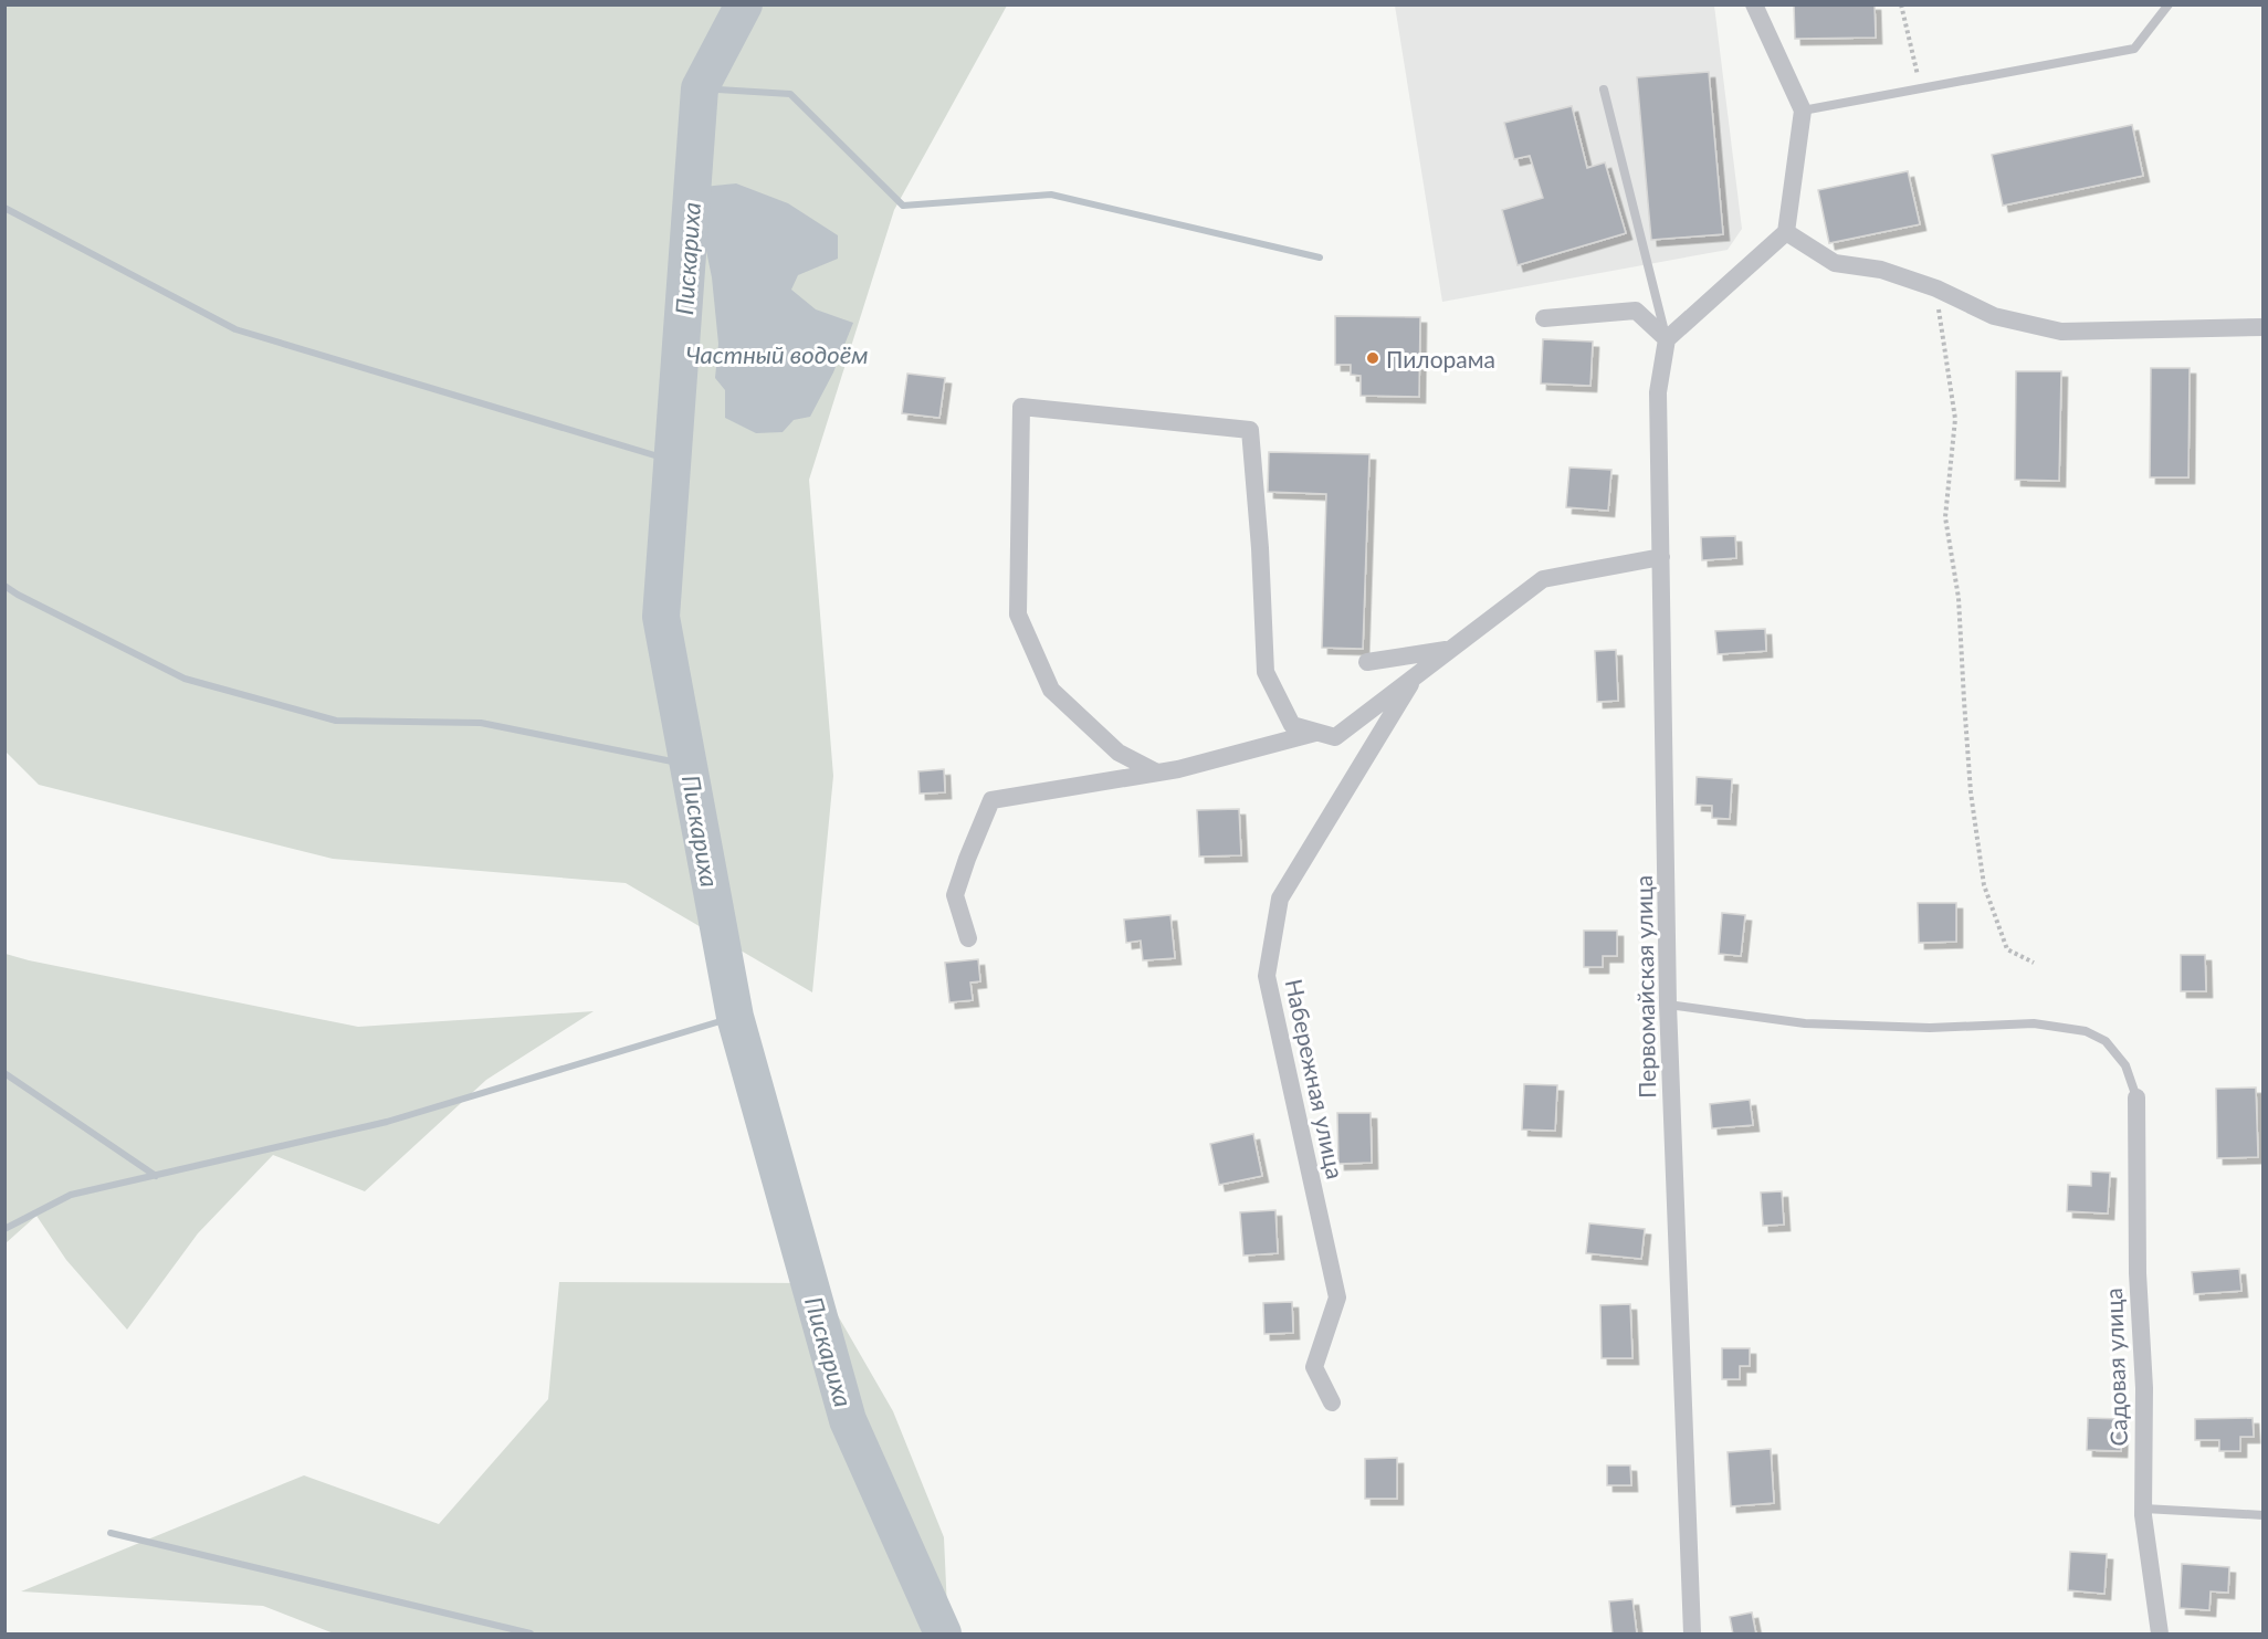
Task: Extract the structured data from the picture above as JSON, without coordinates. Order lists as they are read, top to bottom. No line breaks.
{"streets":{"street":["Первомайская улица","Набережная улица","Садовая улица"]},"water":["Пискариха","Частный водоём"],"places":["Пилорама"]}
